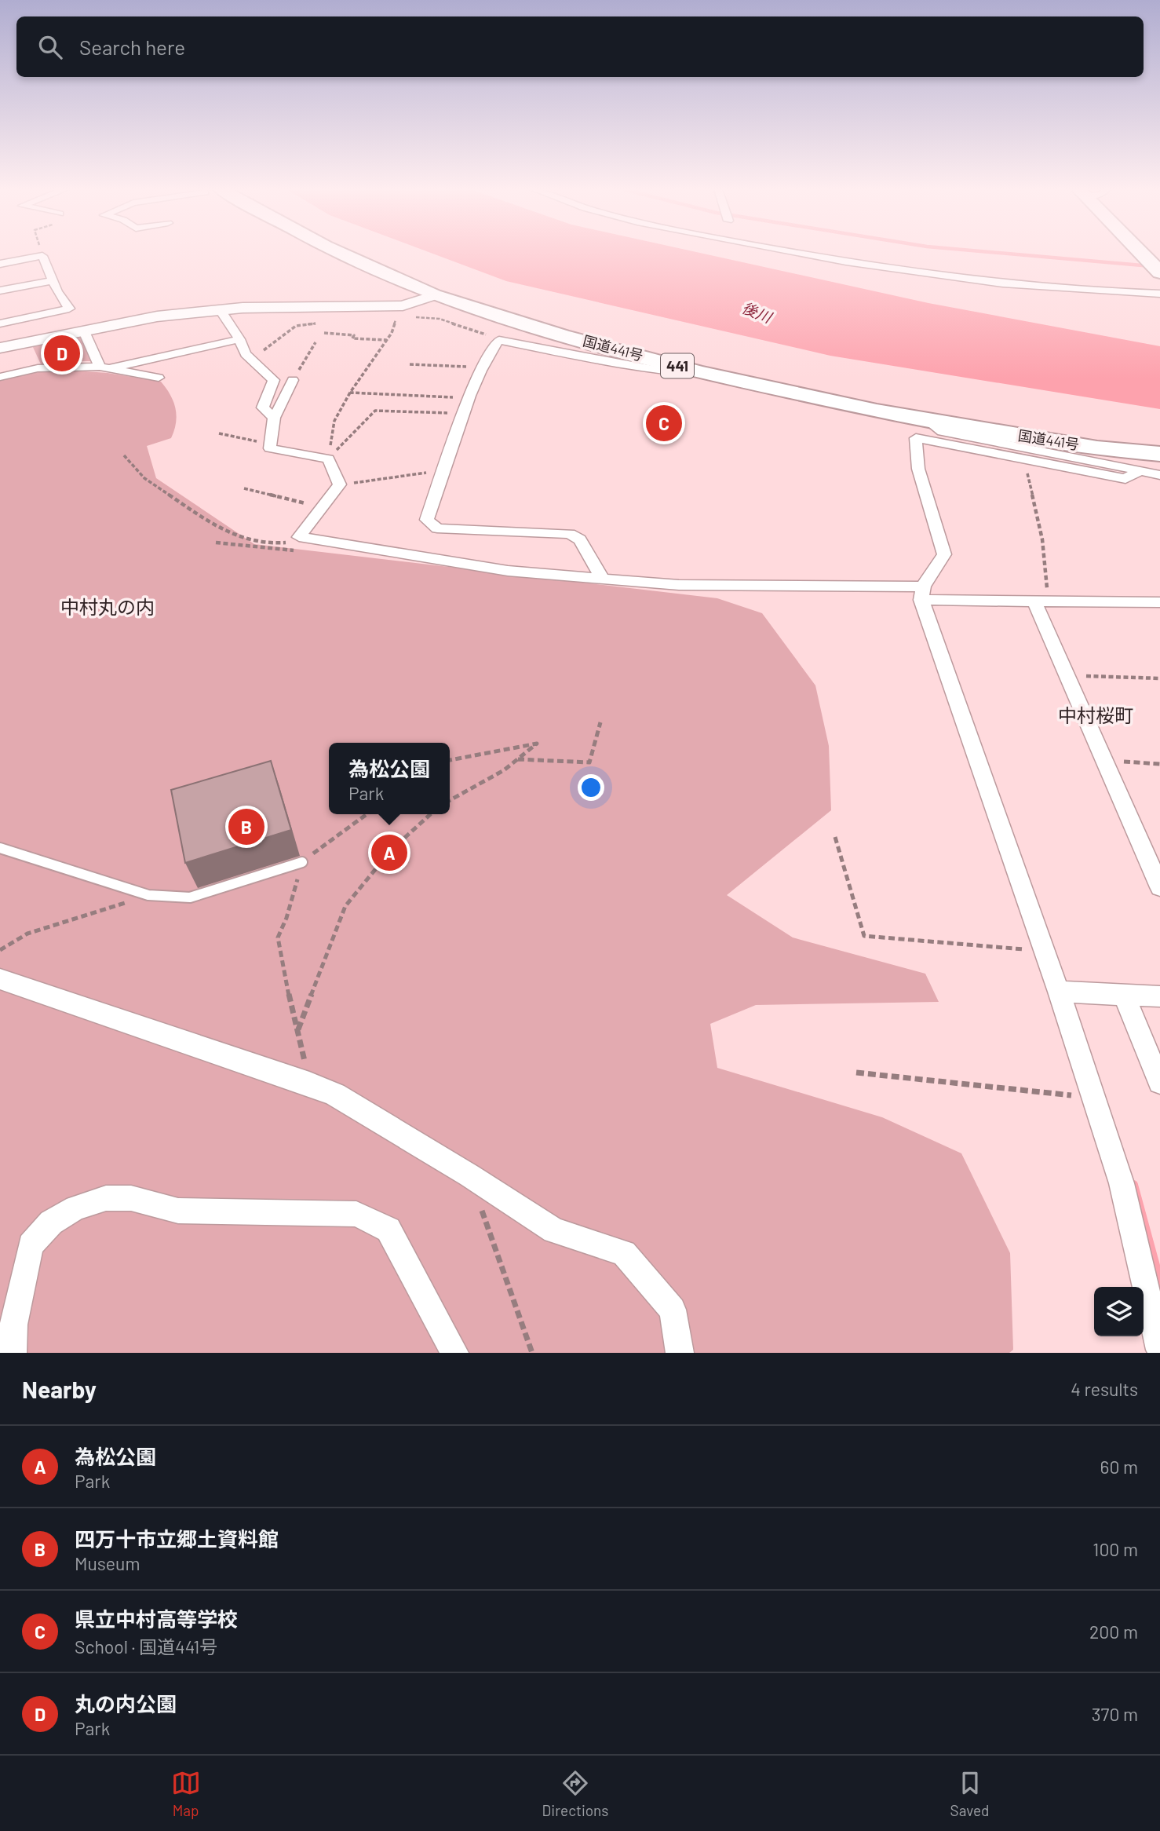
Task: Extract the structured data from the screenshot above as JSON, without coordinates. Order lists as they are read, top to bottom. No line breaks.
{"streets":{"highway":["国道441号","441"]},"districts":["中村丸の内","中村桜町"],"water":["後川"],"page":{"search":"Search here","pins":["D","C","B","A"],"popup":["為松公園","Park"],"heading":["Nearby","4 results"],"list":[{"mark":"A","name":"為松公園","note":"Park","value":"60 m"},{"mark":"B","name":"四万十市立郷土資料館","note":"Museum","value":"100 m"},{"mark":"C","name":"県立中村高等学校","note":"School · 国道441号","value":"200 m"},{"mark":"D","name":"丸の内公園","note":"Park","value":"370 m"}],"nav":["Map","Directions","Saved"]}}
